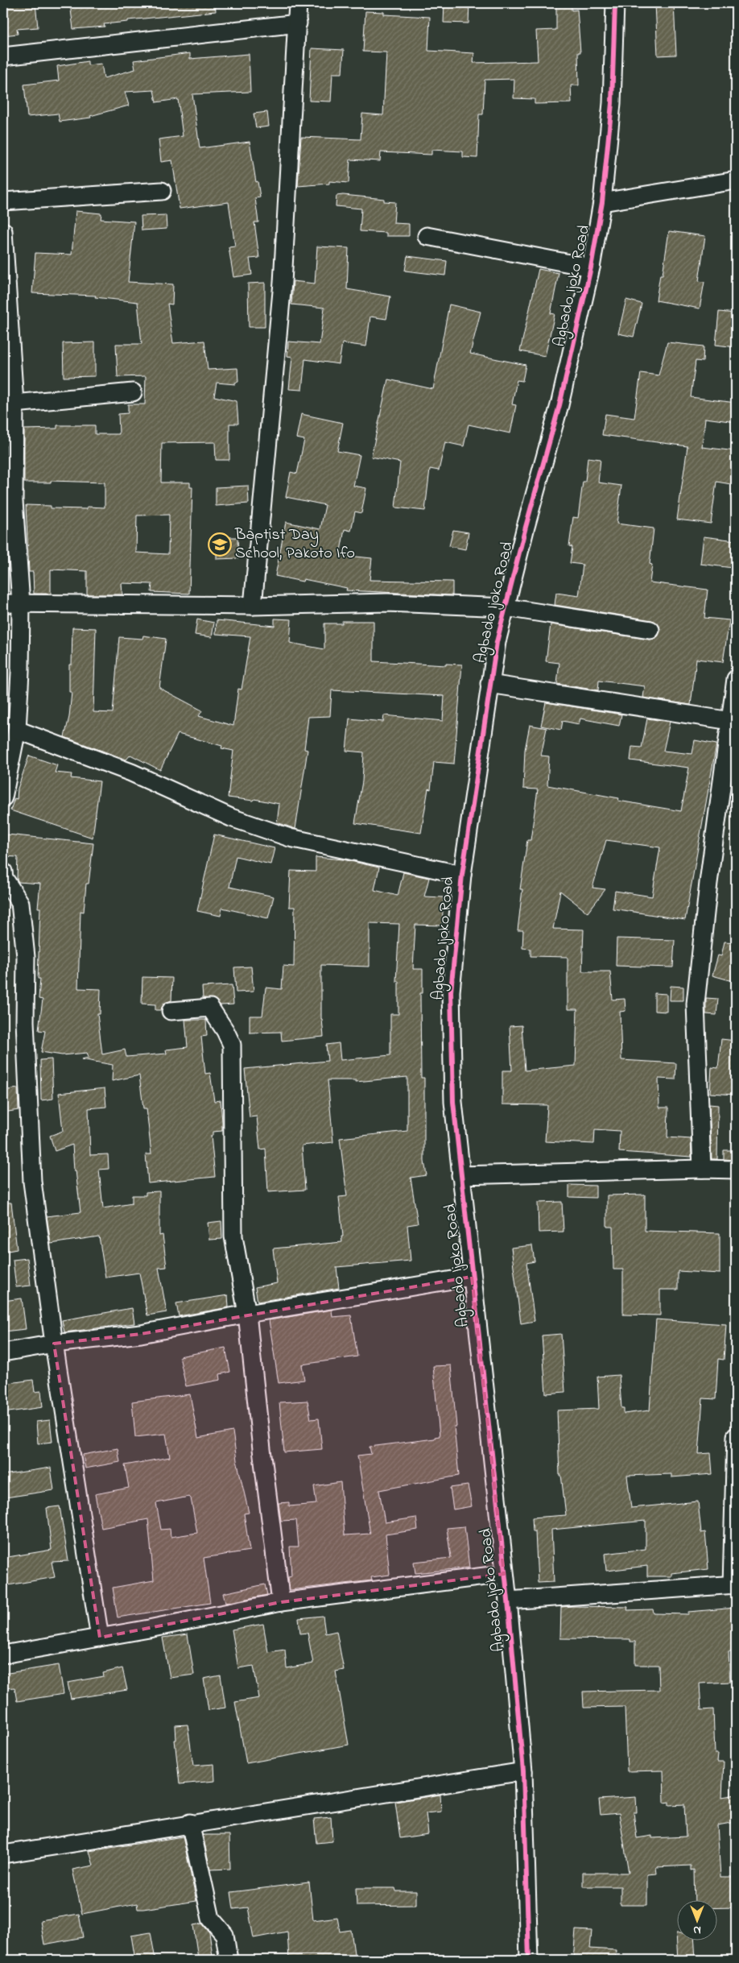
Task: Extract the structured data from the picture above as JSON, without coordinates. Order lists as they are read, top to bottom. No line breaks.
{"streets":{"street":["Agbado Ijoko Road"]},"places":{"school or university":["Baptist Day School, Pakoto Ifo"]},"north":"bottom"}
